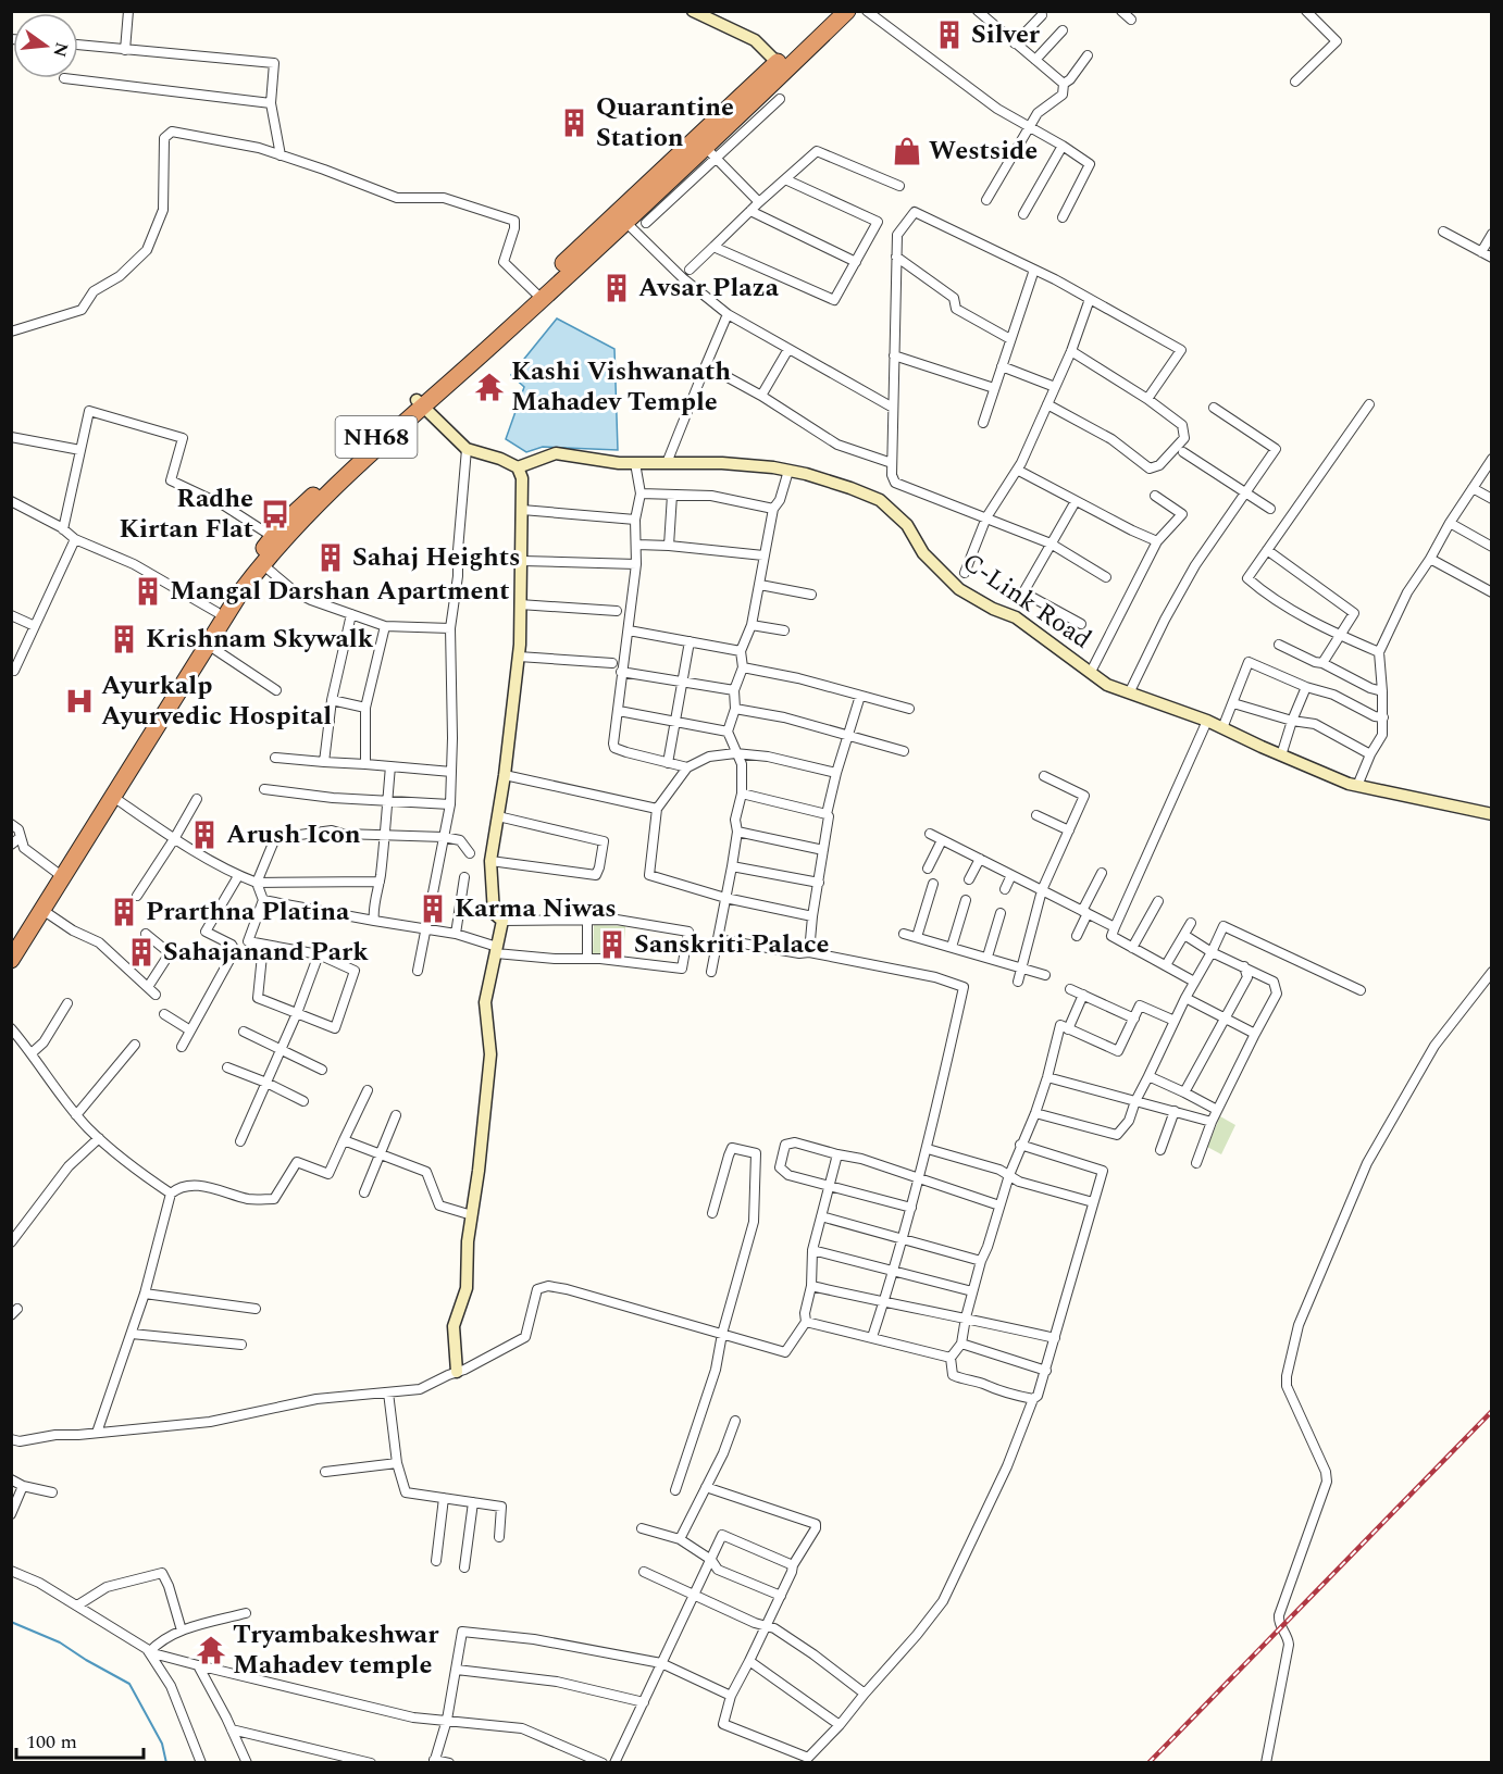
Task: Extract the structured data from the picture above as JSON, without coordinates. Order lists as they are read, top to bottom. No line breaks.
{"streets":{"highway":["NH68"],"street":["C-Link Road"]},"places":{"building":["Silver","Quarantine Station","Avsar Plaza","Sahaj Heights","Mangal Darshan Apartment","Krishnam Skywalk","Arush Icon","Karma Niwas","Prarthna Platina","Sanskriti Palace","Sahajanand Park"],"shop":["Westside"],"temple":["Kashi Vishwanath Mahadev Temple","Tryambakeshwar Mahadev temple"],"bus stop":["Radhe Kirtan Flat"],"hospital":["Ayurkalp Ayurvedic Hospital"]},"scale_bar":"100 m","north":"right"}
